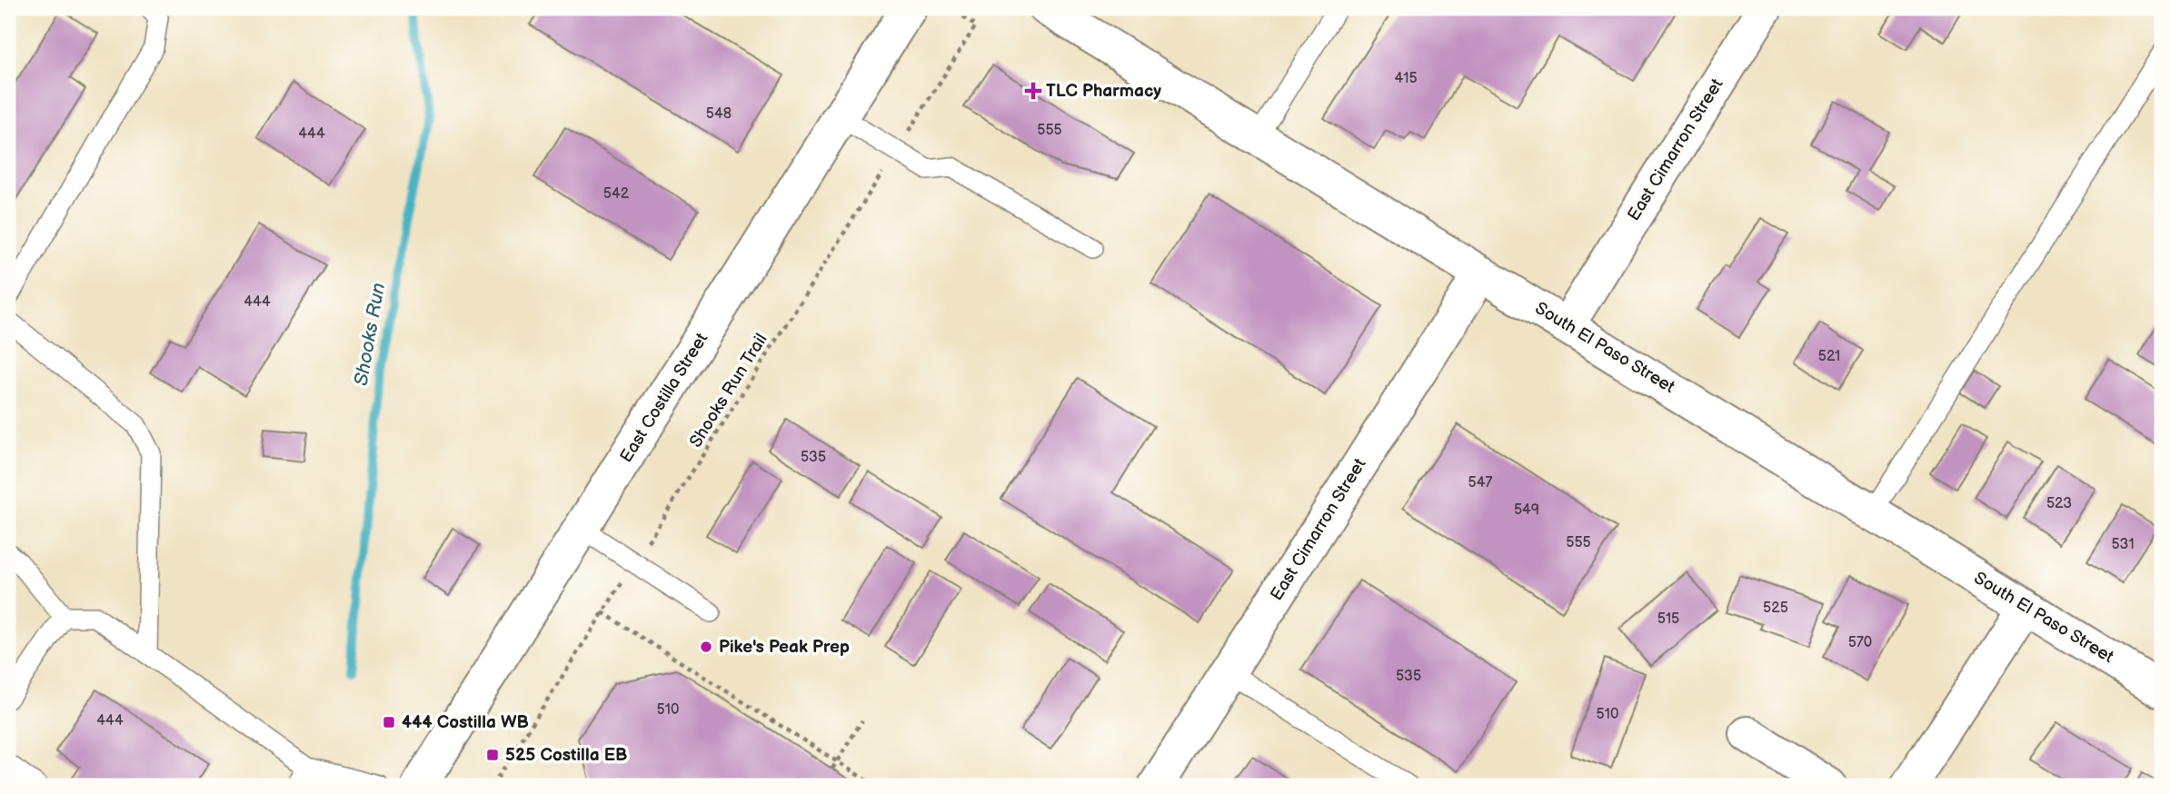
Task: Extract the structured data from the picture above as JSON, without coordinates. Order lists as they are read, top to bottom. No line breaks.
{"streets":{"street":["East Cimarron Street","South El Paso Street","East Costilla Street"],"path":["Shooks Run Trail"]},"crossings":[["East Cimarron Street","South El Paso Street"]],"water":["Shooks Run"],"places":{"health":["TLC Pharmacy"],"other":["Pike's Peak Prep"],"transit":["444 Costilla WB","525 Costilla EB"]},"house_numbers":["415","548","555","444","542","444","521","535","547","523","549","555","531","525","515","570","535","510","510","444"]}
